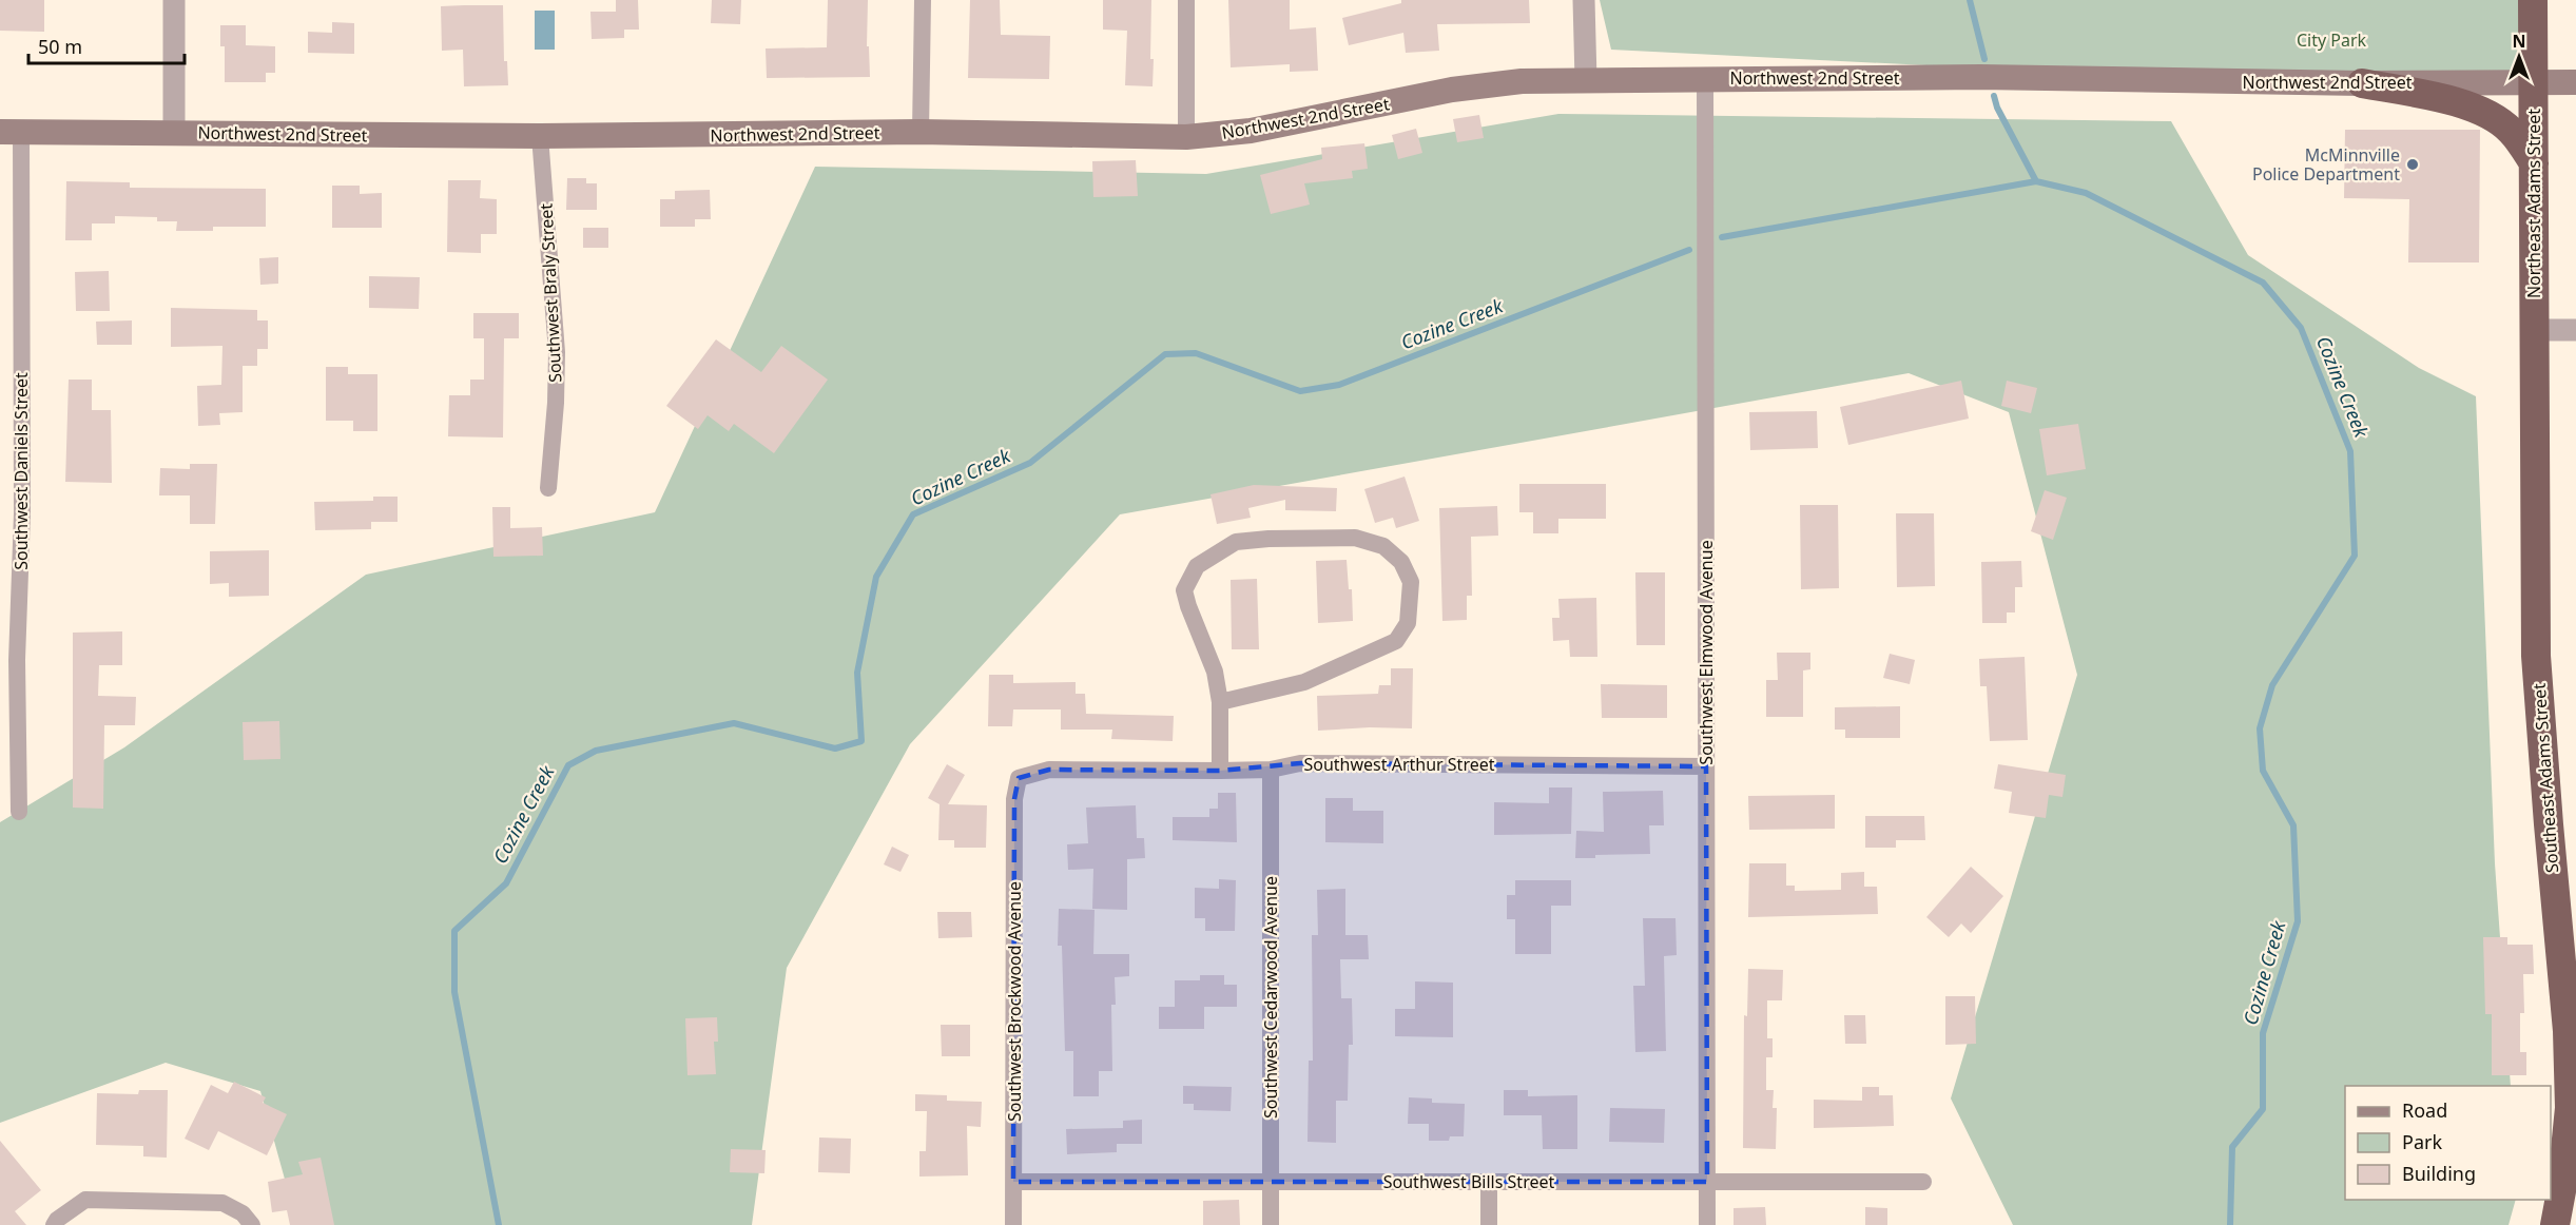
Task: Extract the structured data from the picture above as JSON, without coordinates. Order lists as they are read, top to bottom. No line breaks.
{"streets":{"highway":["Northeast Adams Street","Southeast Adams Street"],"main road":["Northwest 2nd Street"],"street":["Southwest Braly Street","Southwest Daniels Street","Southwest Elmwood Avenue","Southwest Arthur Street","Southwest Cedarwood Avenue","Southwest Brockwood Avenue","Southwest Bills Street"]},"crossings":[["Northwest 2nd Street","Northeast Adams Street"],["Northwest 2nd Street","Southwest Braly Street"],["Northwest 2nd Street","Southwest Daniels Street"],["Northwest 2nd Street","Southwest Elmwood Avenue"],["Northeast Adams Street","Southeast Adams Street"],["Southwest Elmwood Avenue","Southwest Arthur Street"],["Southwest Elmwood Avenue","Southwest Bills Street"],["Southwest Arthur Street","Southwest Cedarwood Avenue"],["Southwest Arthur Street","Southwest Brockwood Avenue"],["Southwest Cedarwood Avenue","Southwest Bills Street"],["Southwest Brockwood Avenue","Southwest Bills Street"]],"water":["Cozine Creek"],"parks":["City Park"],"places":["McMinnville Police Department"],"legend":["Road","Park","Building"],"scale_bar":"50 m","north":"top"}
